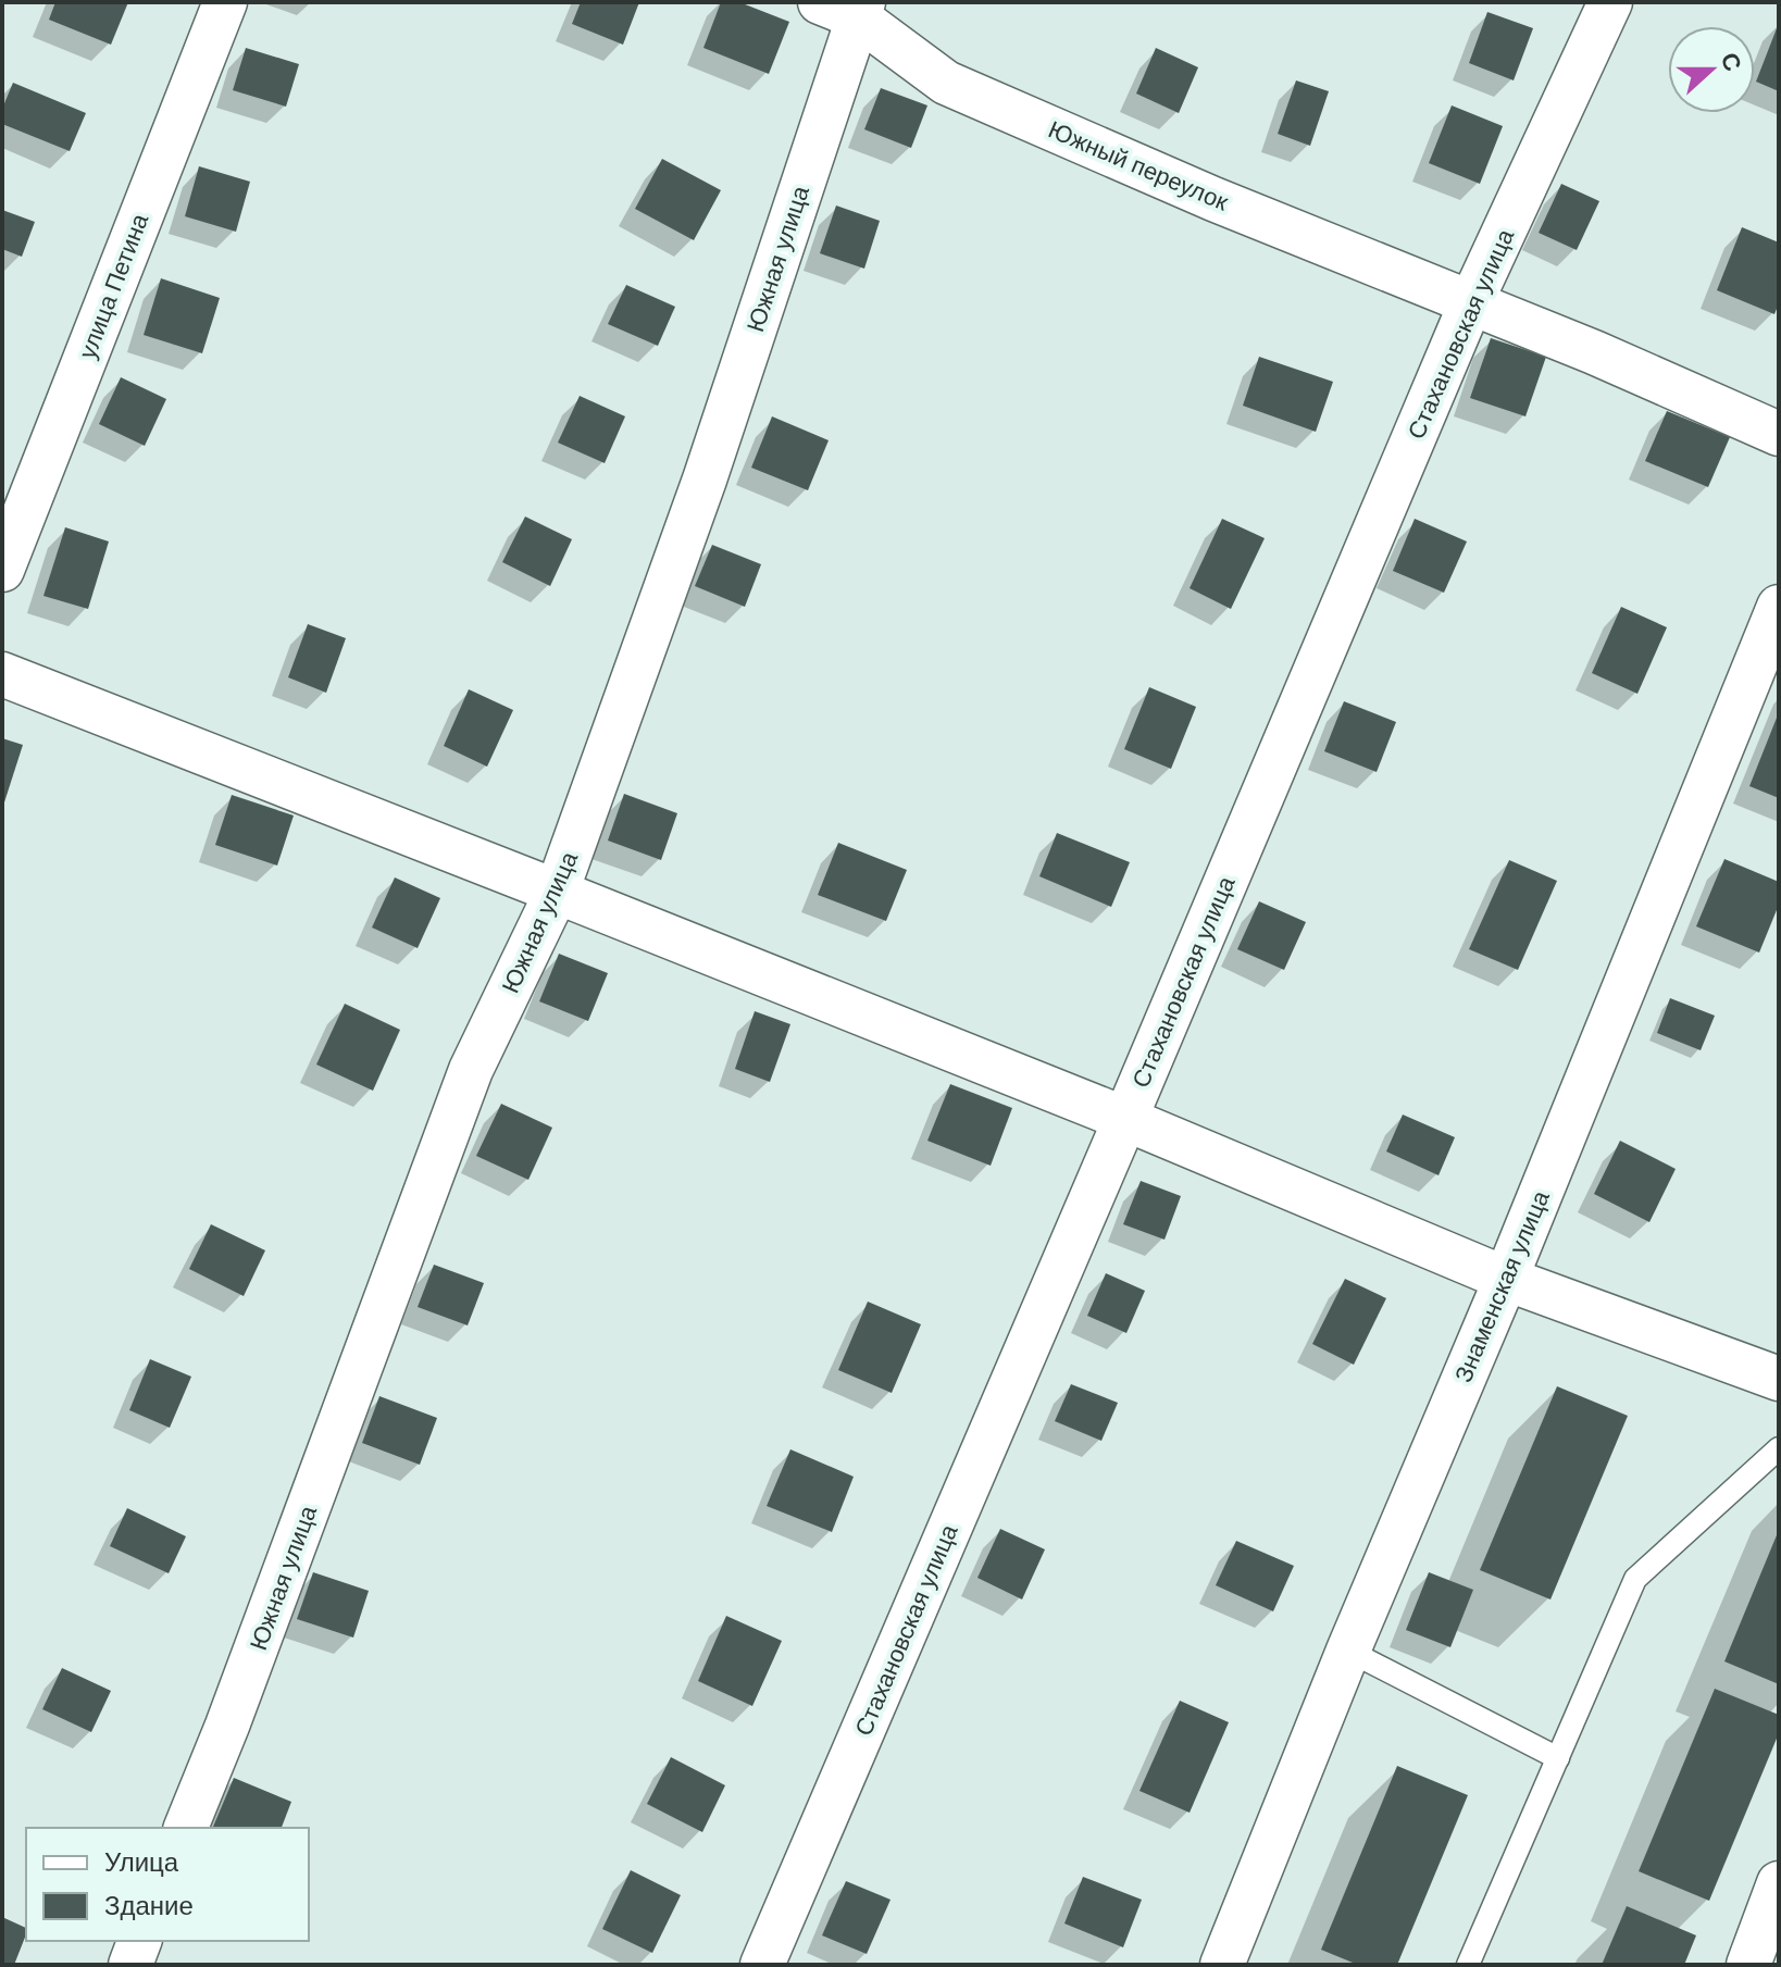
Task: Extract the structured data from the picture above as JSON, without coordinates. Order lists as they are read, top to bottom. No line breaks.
{"streets":{"street":["Южный переулок","Южная улица","улица Петина","Стахановская улица","Знаменская улица"]},"crossings":[["Южный переулок","Южная улица"],["Южный переулок","Стахановская улица"]],"legend":["Улица","Здание"],"north":"right"}
